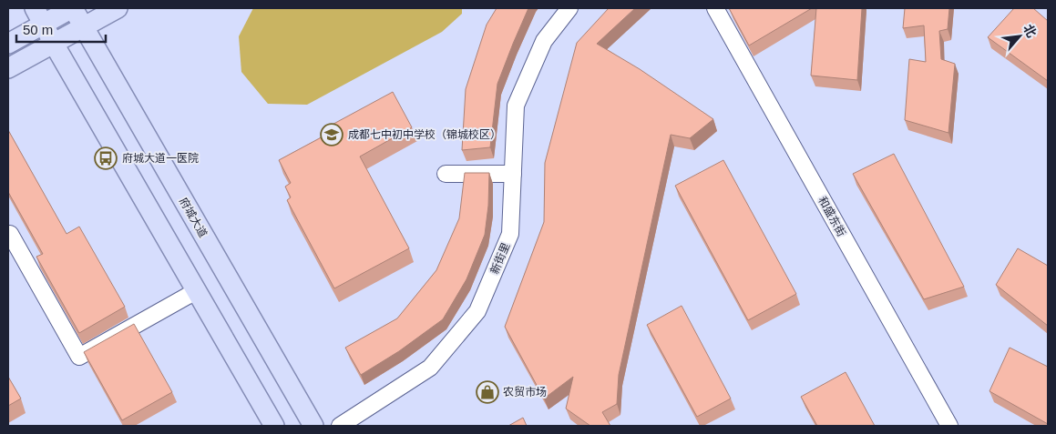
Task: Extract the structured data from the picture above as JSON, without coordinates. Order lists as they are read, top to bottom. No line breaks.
{"streets":{"main road":["府城大道"],"street":["和盛东街","新街里"]},"places":{"school or university":["成都七中初中学校（锦城校区）"],"bus stop":["府城大道一医院"],"shop":["农贸市场"]},"scale_bar":"50 m","north":"top right"}
